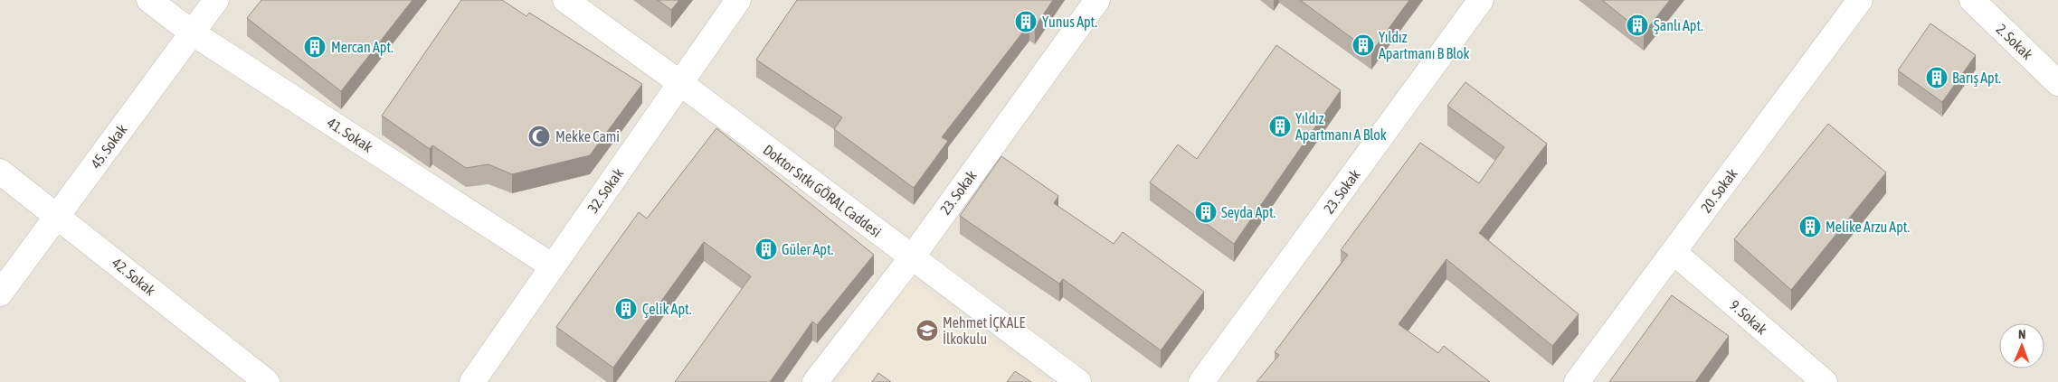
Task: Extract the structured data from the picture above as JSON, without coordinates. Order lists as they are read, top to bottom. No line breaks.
{"streets":{"street":["2. Sokak","41. Sokak","45. Sokak","32. Sokak","Doktor Sıtkı GÖRAL Caddesi","20. Sokak","23. Sokak","42. Sokak","9. Sokak"]},"crossings":[["41. Sokak","45. Sokak"],["41. Sokak","32. Sokak"],["45. Sokak","42. Sokak"],["32. Sokak","Doktor Sıtkı GÖRAL Caddesi"],["Doktor Sıtkı GÖRAL Caddesi","23. Sokak"],["20. Sokak","9. Sokak"]],"places":{"building":["Yunus Apt.","Şanlı Apt.","Yıldız Apartmanı B Blok","Mercan Apt.","Barış Apt.","Yıldız Apartmanı A Blok","Seyda Apt.","Melike Arzu Apt.","Güler Apt.","Çelik Apt."],"mosque":["Mekke Cami"],"school or university":["Mehmet İÇKALE İlkokulu"]},"north":"top"}
